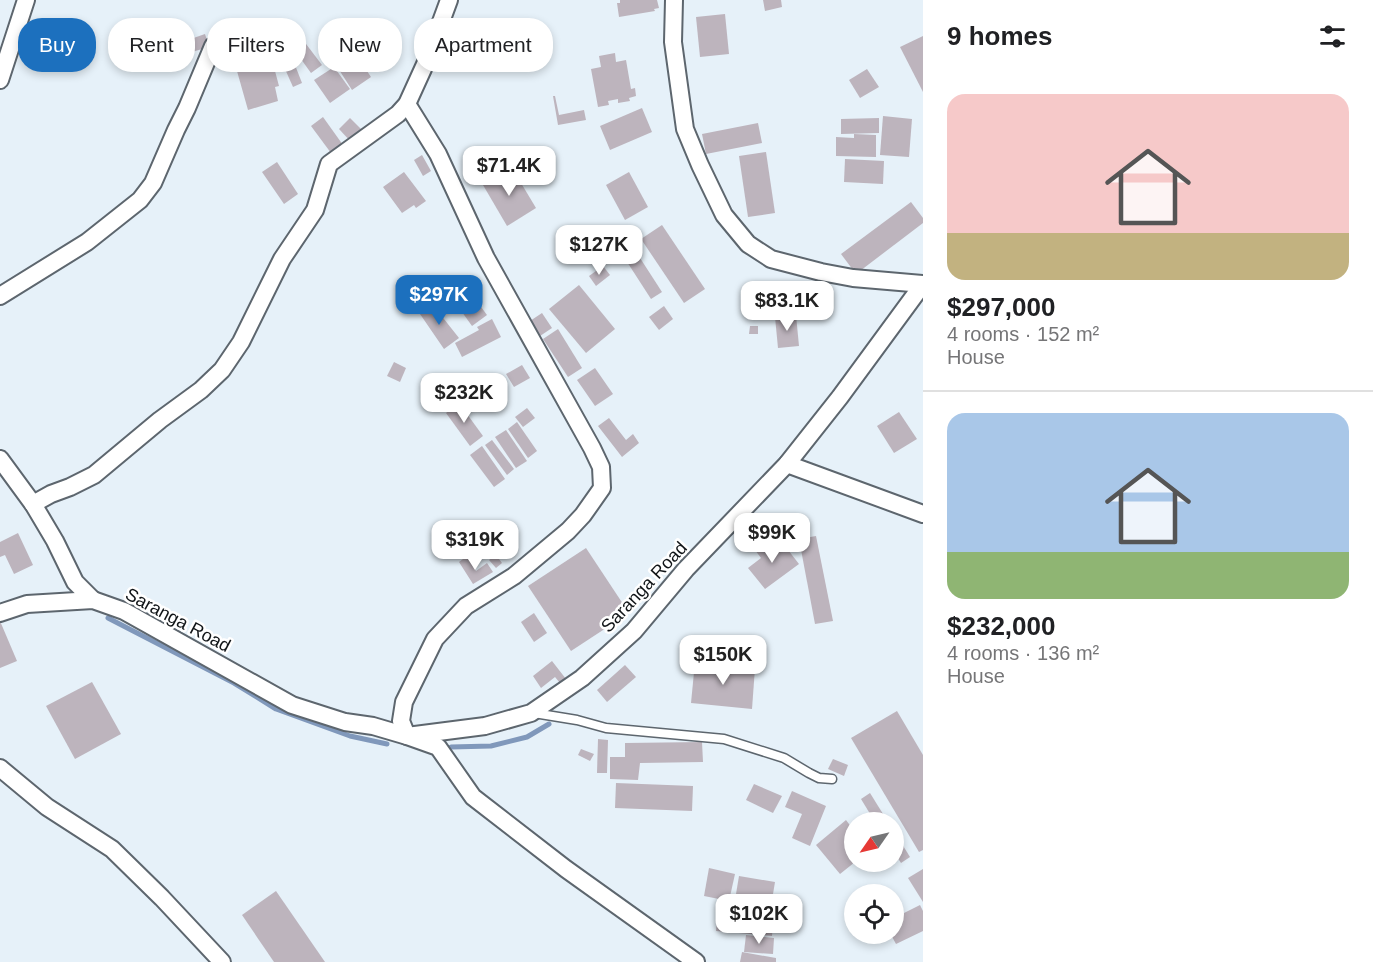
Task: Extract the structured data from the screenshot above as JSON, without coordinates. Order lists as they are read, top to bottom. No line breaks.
{"streets":{"street":["Saranga Road"]},"north":"bottom left","page":{"heading":"9 homes","chip":["Buy","Rent","Filters","New","Apartment"],"list":[{"name":"$297,000","note":"4 rooms · 152 m² · House"},{"name":"$232,000","note":"4 rooms · 136 m² · House"}],"price":["$71.4K","$127K","$297K","$83.1K","$232K","$99K","$319K","$150K","$102K"]}}
